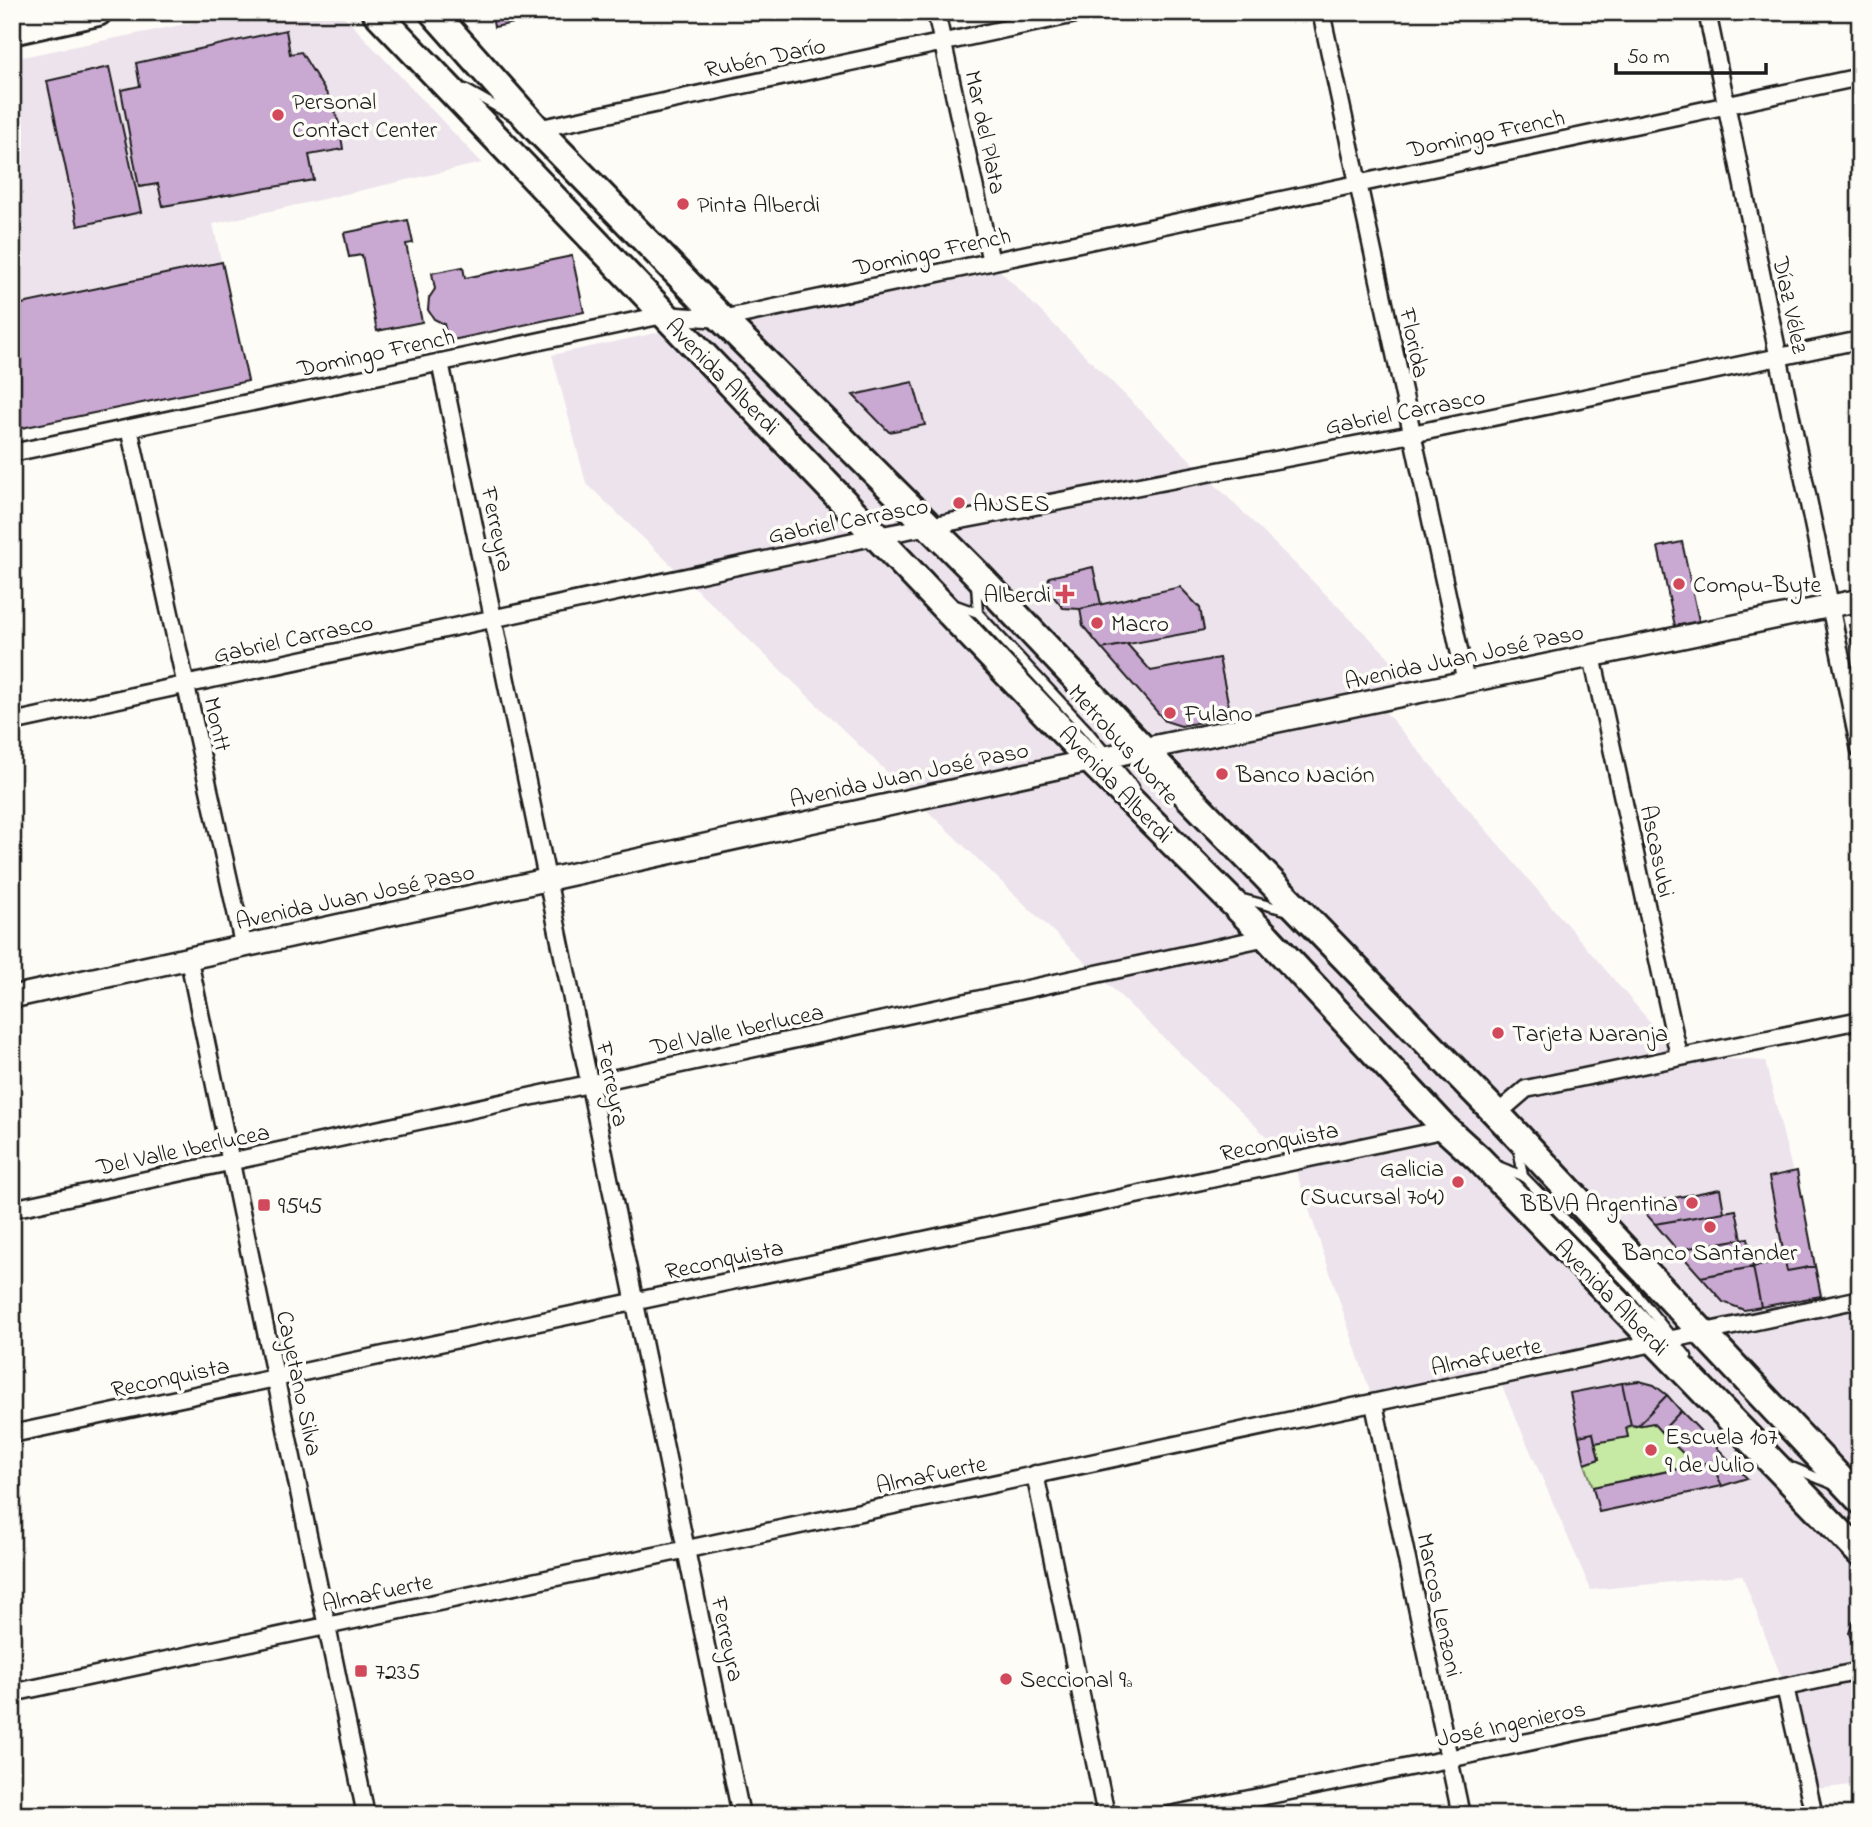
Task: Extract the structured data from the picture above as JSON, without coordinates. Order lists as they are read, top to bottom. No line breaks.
{"streets":{"main road":["Avenida Alberdi"],"street":["Rubén Darío","Mar del Plata","Domingo French","Díaz Vélez","Florida","Gabriel Carrasco","Ferreyra","Avenida Juan José Paso","Montt","Ascasubi","Del Valle Iberlucea","Reconquista","Almafuerte","Cayetano Silva","Marcos Lenzoni","José Ingenieros"],"lane":["Metrobus Norte"]},"crossings":[["Rubén Darío","Mar del Plata"],["Rubén Darío","Avenida Alberdi"],["Mar del Plata","Domingo French"],["Domingo French","Díaz Vélez"],["Domingo French","Florida"],["Domingo French","Avenida Alberdi"],["Domingo French","Ferreyra"],["Domingo French","Montt"],["Díaz Vélez","Gabriel Carrasco"],["Díaz Vélez","Avenida Juan José Paso"],["Florida","Gabriel Carrasco"],["Florida","Avenida Juan José Paso"],["Avenida Alberdi","Gabriel Carrasco"],["Avenida Alberdi","Avenida Juan José Paso"],["Avenida Alberdi","Metrobus Norte"],["Avenida Alberdi","Del Valle Iberlucea"],["Avenida Alberdi","Reconquista"],["Avenida Alberdi","Almafuerte"],["Gabriel Carrasco","Ferreyra"],["Gabriel Carrasco","Montt"],["Ferreyra","Avenida Juan José Paso"],["Ferreyra","Del Valle Iberlucea"],["Ferreyra","Reconquista"],["Ferreyra","Almafuerte"],["Avenida Juan José Paso","Montt"],["Avenida Juan José Paso","Metrobus Norte"],["Avenida Juan José Paso","Ascasubi"],["Avenida Juan José Paso","Cayetano Silva"],["Del Valle Iberlucea","Cayetano Silva"],["Reconquista","Cayetano Silva"],["Almafuerte","Cayetano Silva"],["Almafuerte","Marcos Lenzoni"],["Marcos Lenzoni","José Ingenieros"]],"places":{"other":["Personal Contact Center","Pinta Alberdi","ANSES","Compu-Byte","Macro","Fulano","Banco Nación","Tarjeta Naranja","Galicia (Sucursal 704)","BBVA Argentina","Banco Santander","Escuela 107 9 de Julio","Seccional 9ª"],"health":["Alberdi"],"transit":["9545","7235"]},"scale_bar":"50 m"}
